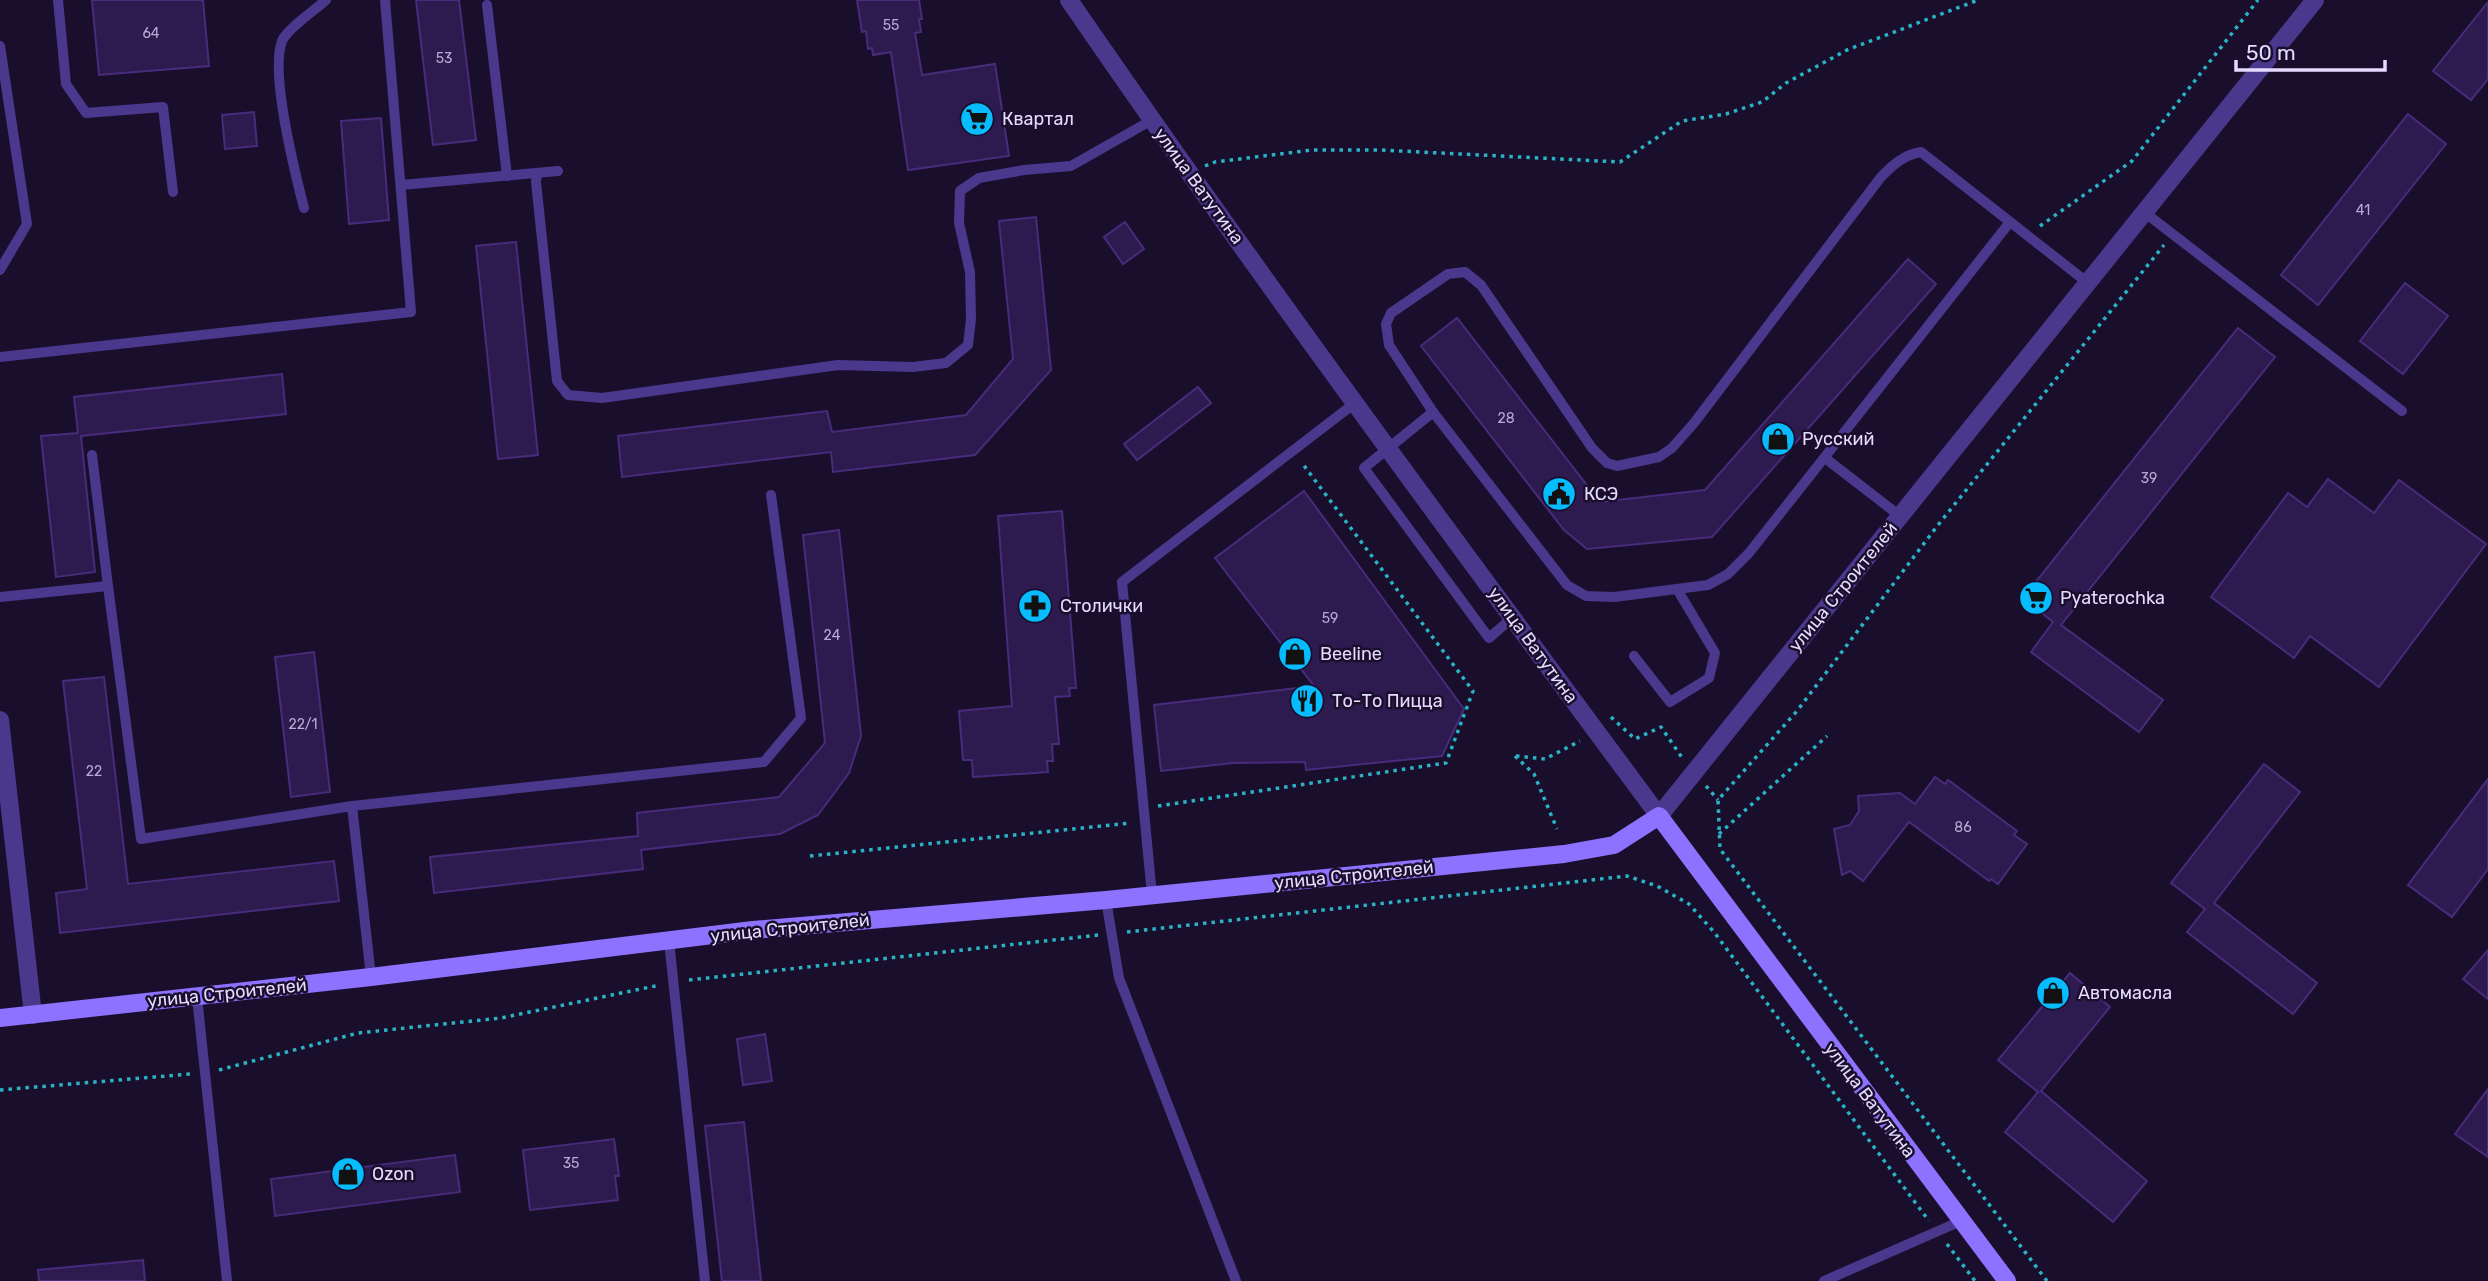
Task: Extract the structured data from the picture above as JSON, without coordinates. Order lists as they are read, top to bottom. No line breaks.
{"streets":{"main road":["улица Ватутина","улица Строителей"]},"crossings":[["улица Ватутина","улица Строителей"]],"places":{"supermarket":["Квартал","Pyaterochka"],"shop":["Русский","Beeline","Автомасла","Ozon"],"public building":["КСЭ"],"pharmacy":["Столички"],"restaurant":["То-То Пицца"]},"house_numbers":["55","64","53","41","28","39","59","24","22/1","22","86","35"],"scale_bar":"50 m"}
